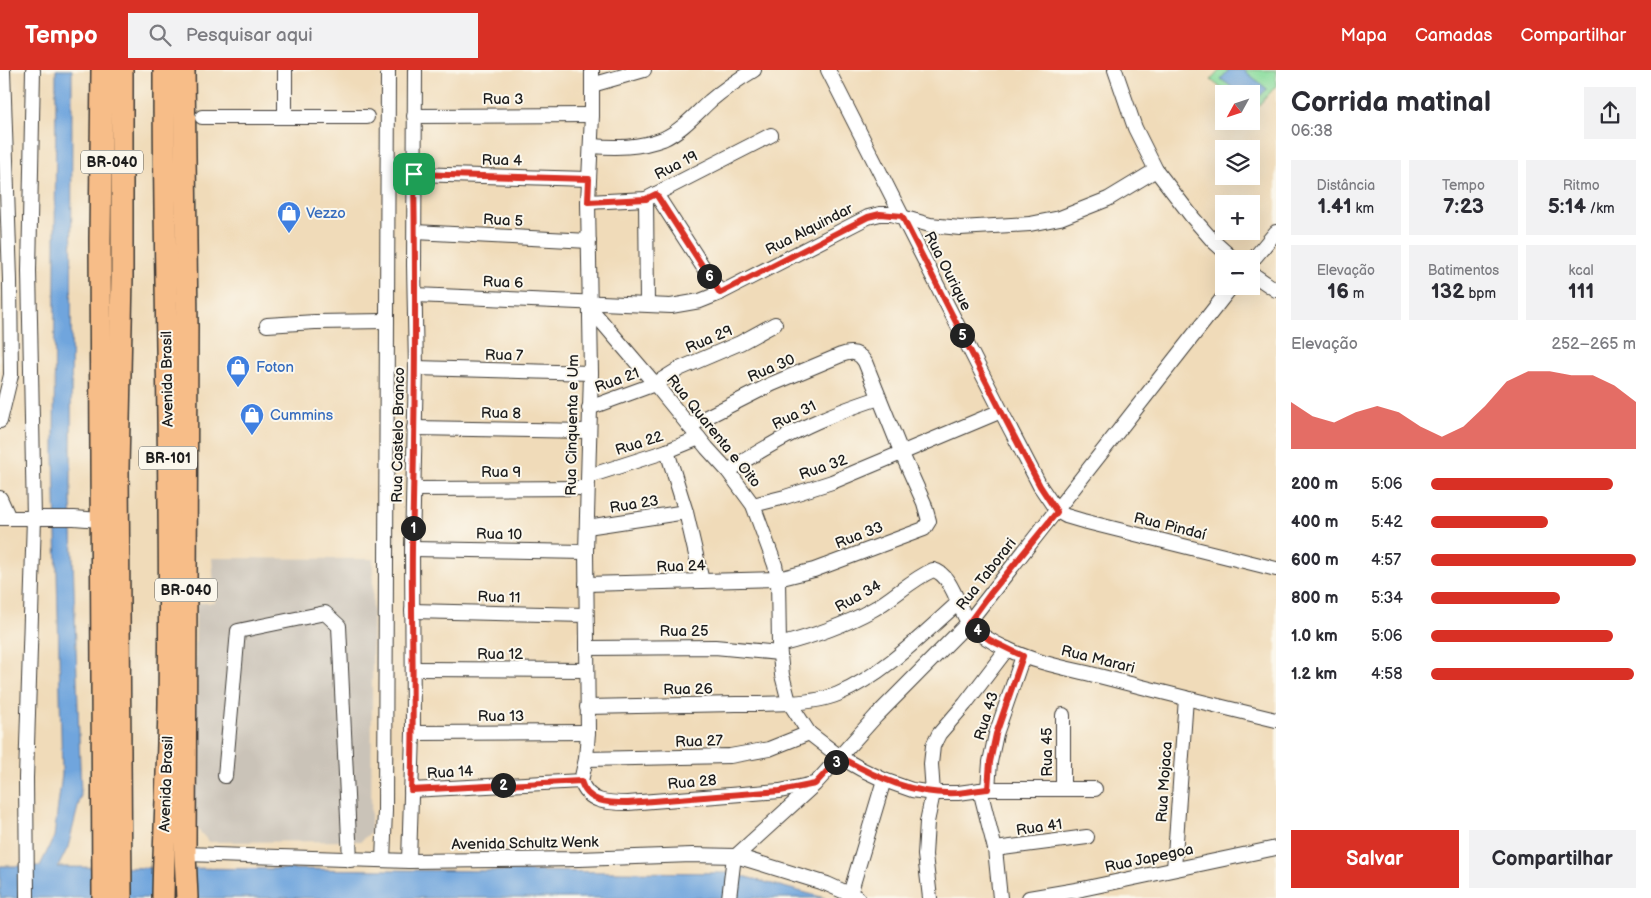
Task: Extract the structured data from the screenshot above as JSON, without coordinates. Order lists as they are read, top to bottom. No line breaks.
{"streets":{"highway":["BR-040","Avenida Brasil","BR-101"],"street":["Rua 3","Rua 4","Rua 19","Rua 5","Rua Alquindar","Rua Ourique","Rua 6","Rua 29","Rua 7","Rua 30","Rua 21","Rua 8","Rua 31","Rua Cinquenta e Um","Rua Quarenta e Oito","Rua Castelo Branco","Rua 22","Rua 32","Rua 9","Rua 23","Rua Pindaí","Rua 10","Rua 33","Rua 24","Rua Taborari","Rua 34","Rua 11","Rua 25","Rua 12","Rua Marari","Rua 26","Rua 13","Rua 43","Rua 27","Rua 45","Rua 14","Rua 28","Rua Mojaca","Rua 41","Avenida Schultz Wenk","Rua Japegoa"]},"crossings":[["Rua 3","Rua Cinquenta e Um"],["Rua 3","Rua Castelo Branco"],["Rua 4","Rua Cinquenta e Um"],["Rua 4","Rua Castelo Branco"],["BR-040","Avenida Brasil"],["BR-040","BR-101"],["Rua 19","Rua Cinquenta e Um"],["Rua 5","Rua Cinquenta e Um"],["Rua 5","Rua Castelo Branco"],["Rua Alquindar","Rua Ourique"],["Rua Alquindar","Rua 6"],["Rua Alquindar","Rua Cinquenta e Um"],["Rua Alquindar","Rua Quarenta e Oito"],["Rua Ourique","Rua 32"],["Rua Ourique","Rua Pindaí"],["Rua Ourique","Rua Taborari"],["Rua 6","Rua Cinquenta e Um"],["Rua 6","Rua Quarenta e Oito"],["Rua 6","Rua Castelo Branco"],["Rua 29","Rua 21"],["Rua 29","Rua Quarenta e Oito"],["Rua 7","Rua Cinquenta e Um"],["Rua 7","Rua Castelo Branco"],["Rua 30","Rua 31"],["Rua 30","Rua Quarenta e Oito"],["Avenida Brasil","Avenida Schultz Wenk"],["Rua 21","Rua Cinquenta e Um"],["Rua 21","Rua Quarenta e Oito"],["Rua 8","Rua Cinquenta e Um"],["Rua 8","Rua Castelo Branco"],["Rua 31","Rua Quarenta e Oito"],["Rua Cinquenta e Um","Rua Quarenta e Oito"],["Rua Cinquenta e Um","Rua 22"],["Rua Cinquenta e Um","Rua 9"],["Rua Cinquenta e Um","Rua 23"],["Rua Cinquenta e Um","Rua 10"],["Rua Cinquenta e Um","Rua 24"],["Rua Cinquenta e Um","Rua 11"],["Rua Cinquenta e Um","Rua 25"],["Rua Cinquenta e Um","Rua 12"],["Rua Cinquenta e Um","Rua 26"],["Rua Cinquenta e Um","Rua 13"],["Rua Cinquenta e Um","Rua 27"],["Rua Cinquenta e Um","Rua 14"],["Rua Cinquenta e Um","Rua 28"],["Rua Quarenta e Oito","Rua 22"],["Rua Quarenta e Oito","Rua 32"],["Rua Quarenta e Oito","Rua 33"],["Rua Quarenta e Oito","Rua 24"],["Rua Quarenta e Oito","Rua Taborari"],["Rua Quarenta e Oito","Rua 34"],["Rua Quarenta e Oito","Rua 25"],["Rua Quarenta e Oito","Rua 26"],["Rua Quarenta e Oito","Rua 43"],["Rua Quarenta e Oito","Rua 27"],["Rua Quarenta e Oito","Rua 45"],["Rua Castelo Branco","Rua 9"],["Rua Castelo Branco","Rua 10"],["Rua Castelo Branco","Rua 11"],["Rua Castelo Branco","Rua 12"],["Rua Castelo Branco","Rua 13"],["Rua Castelo Branco","Rua 14"],["Rua Castelo Branco","Avenida Schultz Wenk"],["Rua 22","Rua 9"],["Rua 32","Rua 33"],["Rua Pindaí","Rua Taborari"],["Rua 33","Rua 24"],["Rua Taborari","Rua Marari"],["Rua Taborari","Rua 28"],["Rua Taborari","Avenida Schultz Wenk"],["Rua 34","Rua 25"],["Rua 34","Rua Marari"],["Rua Marari","Rua 26"],["Rua Marari","Rua 43"],["Rua Marari","Rua Mojaca"],["Rua 43","Rua 41"],["Rua 14","Rua 28"],["Rua Mojaca","Rua Japegoa"]],"places":{"shop":["Vezzo","Foton","Cummins"]},"north":"bottom left","page":{"header":"Tempo","search":"Pesquisar aqui","nav":["Mapa","Camadas","Compartilhar"],"heading":["Corrida matinal","06:38"],"map_buttons":["+","−"],"stats":[["Distância","1.41 km"],["Tempo","7:23"],["Ritmo","5:14 /km"],["Elevação","16 m"],["Batimentos","132 bpm"],["kcal","111"]],"pins":["6","5","1","4","3","2"],"chart":["Elevação","252–265 m"],"list":[{"name":"200 m","note":"5:06"},{"name":"400 m","note":"5:42"},{"name":"600 m","note":"4:57"},{"name":"800 m","note":"5:34"},{"name":"1.0 km","note":"5:06"},{"name":"1.2 km","note":"4:58"}],"buttons":["Salvar","Compartilhar"]}}
